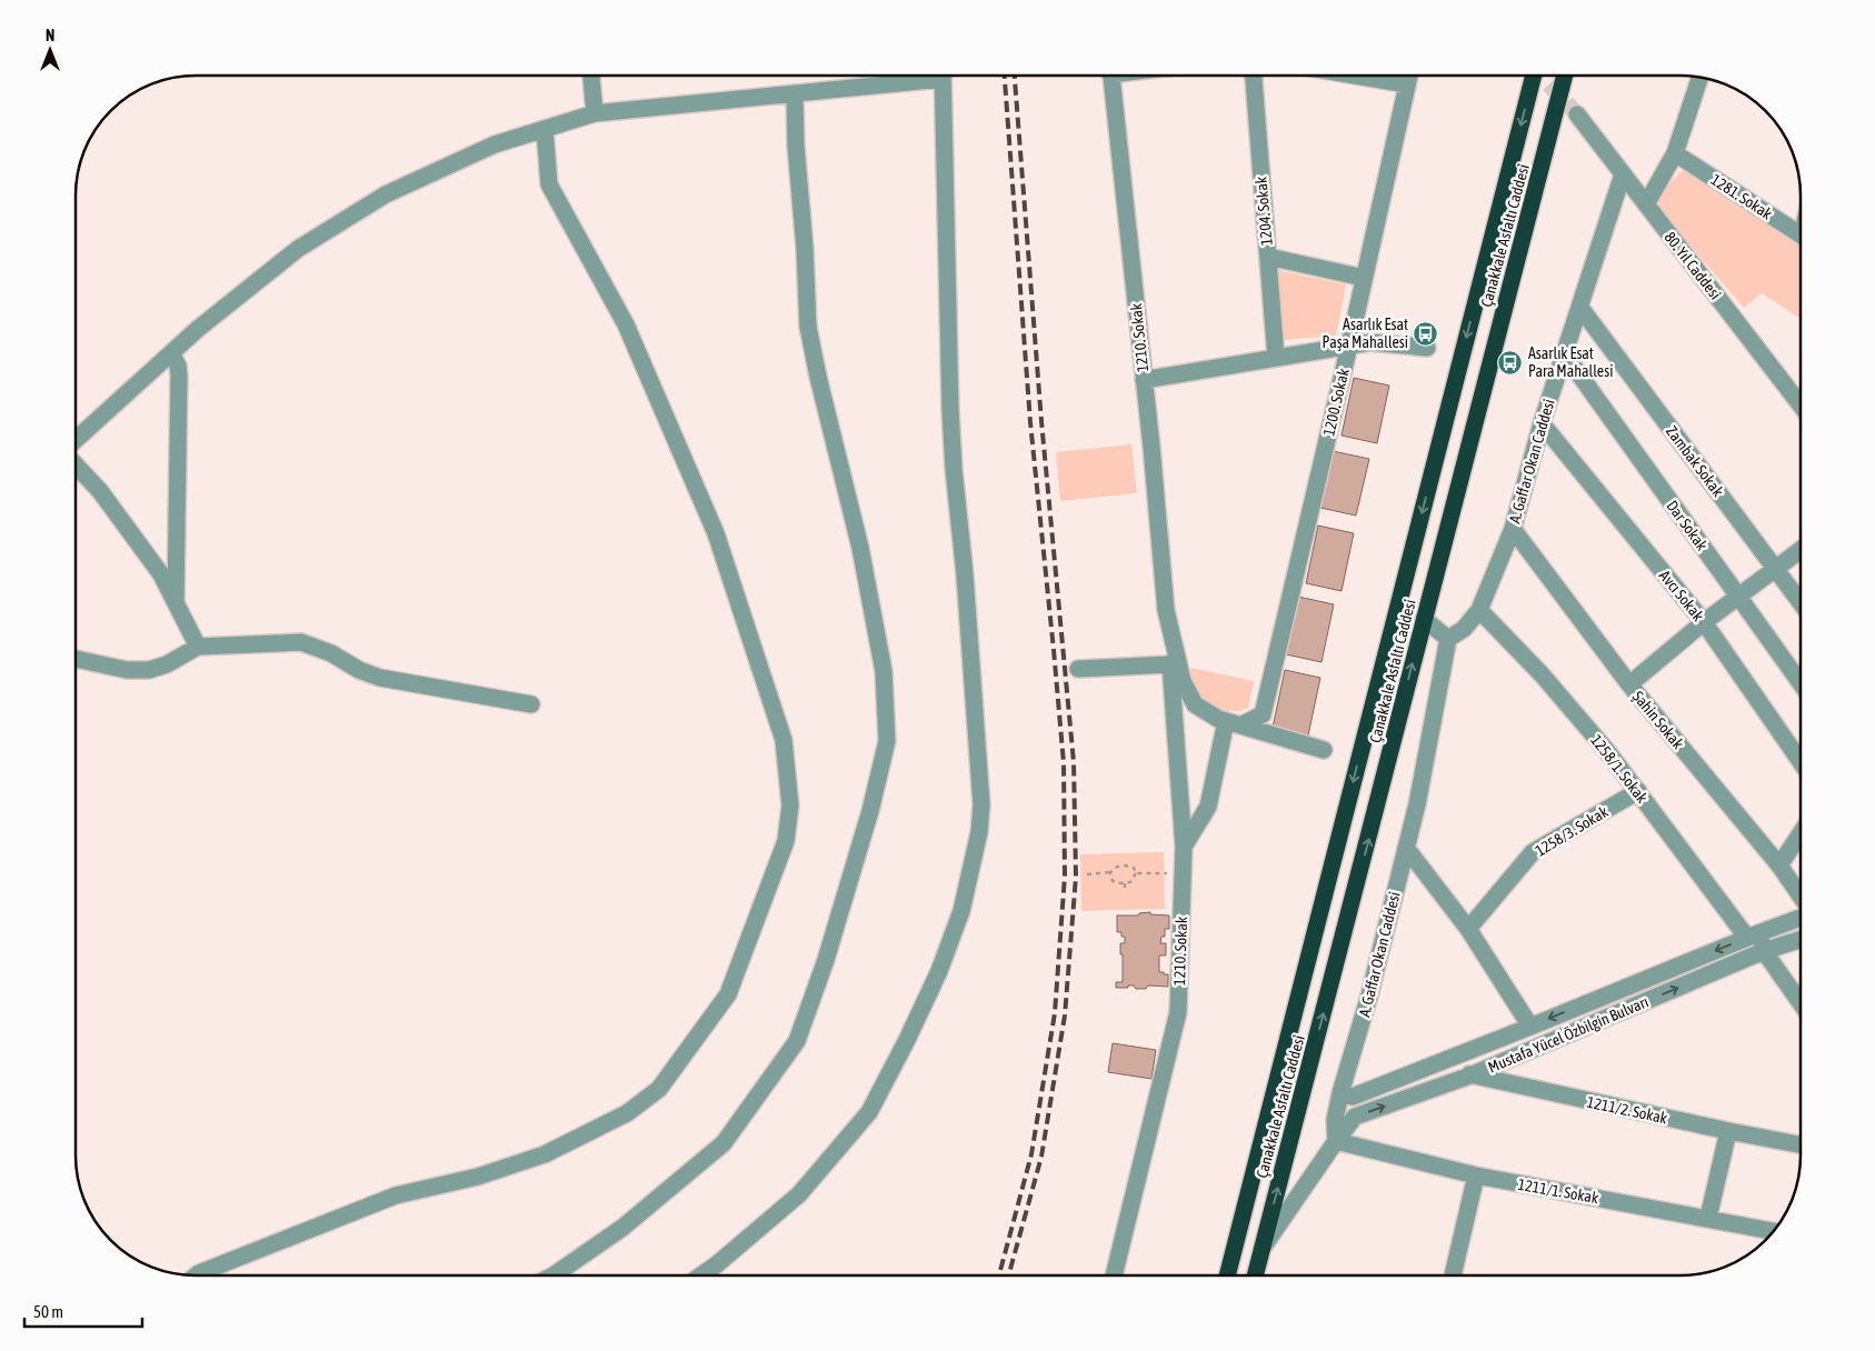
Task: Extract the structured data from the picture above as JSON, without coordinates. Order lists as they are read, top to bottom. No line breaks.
{"streets":{"highway":["Çanakkale Asfaltı Caddesi"],"street":["1281. Sokak","1204. Sokak","80. Yıl Caddesi","1210. Sokak","1200. Sokak","A. Gaffar Okan Caddesi","Zambak Sokak","Dar Sokak","Avcı Sokak","Şahin Sokak","1258/1. Sokak","1258/3. Sokak","Mustafa Yücel Özbilgin Bulvarı","1211/2. Sokak","1211/1. Sokak"]},"crossings":[["80. Yıl Caddesi","A. Gaffar Okan Caddesi"],["1210. Sokak","1200. Sokak"],["A. Gaffar Okan Caddesi","Zambak Sokak"],["A. Gaffar Okan Caddesi","Dar Sokak"],["A. Gaffar Okan Caddesi","Avcı Sokak"],["A. Gaffar Okan Caddesi","Şahin Sokak"],["A. Gaffar Okan Caddesi","1258/1. Sokak"],["A. Gaffar Okan Caddesi","Mustafa Yücel Özbilgin Bulvarı"],["A. Gaffar Okan Caddesi","1211/1. Sokak"],["1258/1. Sokak","1258/3. Sokak"],["1258/1. Sokak","Mustafa Yücel Özbilgin Bulvarı"],["Mustafa Yücel Özbilgin Bulvarı","1211/2. Sokak"]],"places":{"bus stop":["Asarlık Esat Paşa Mahallesi","Asarlık Esat Para Mahallesi"]},"scale_bar":"50 m","north":"top"}
